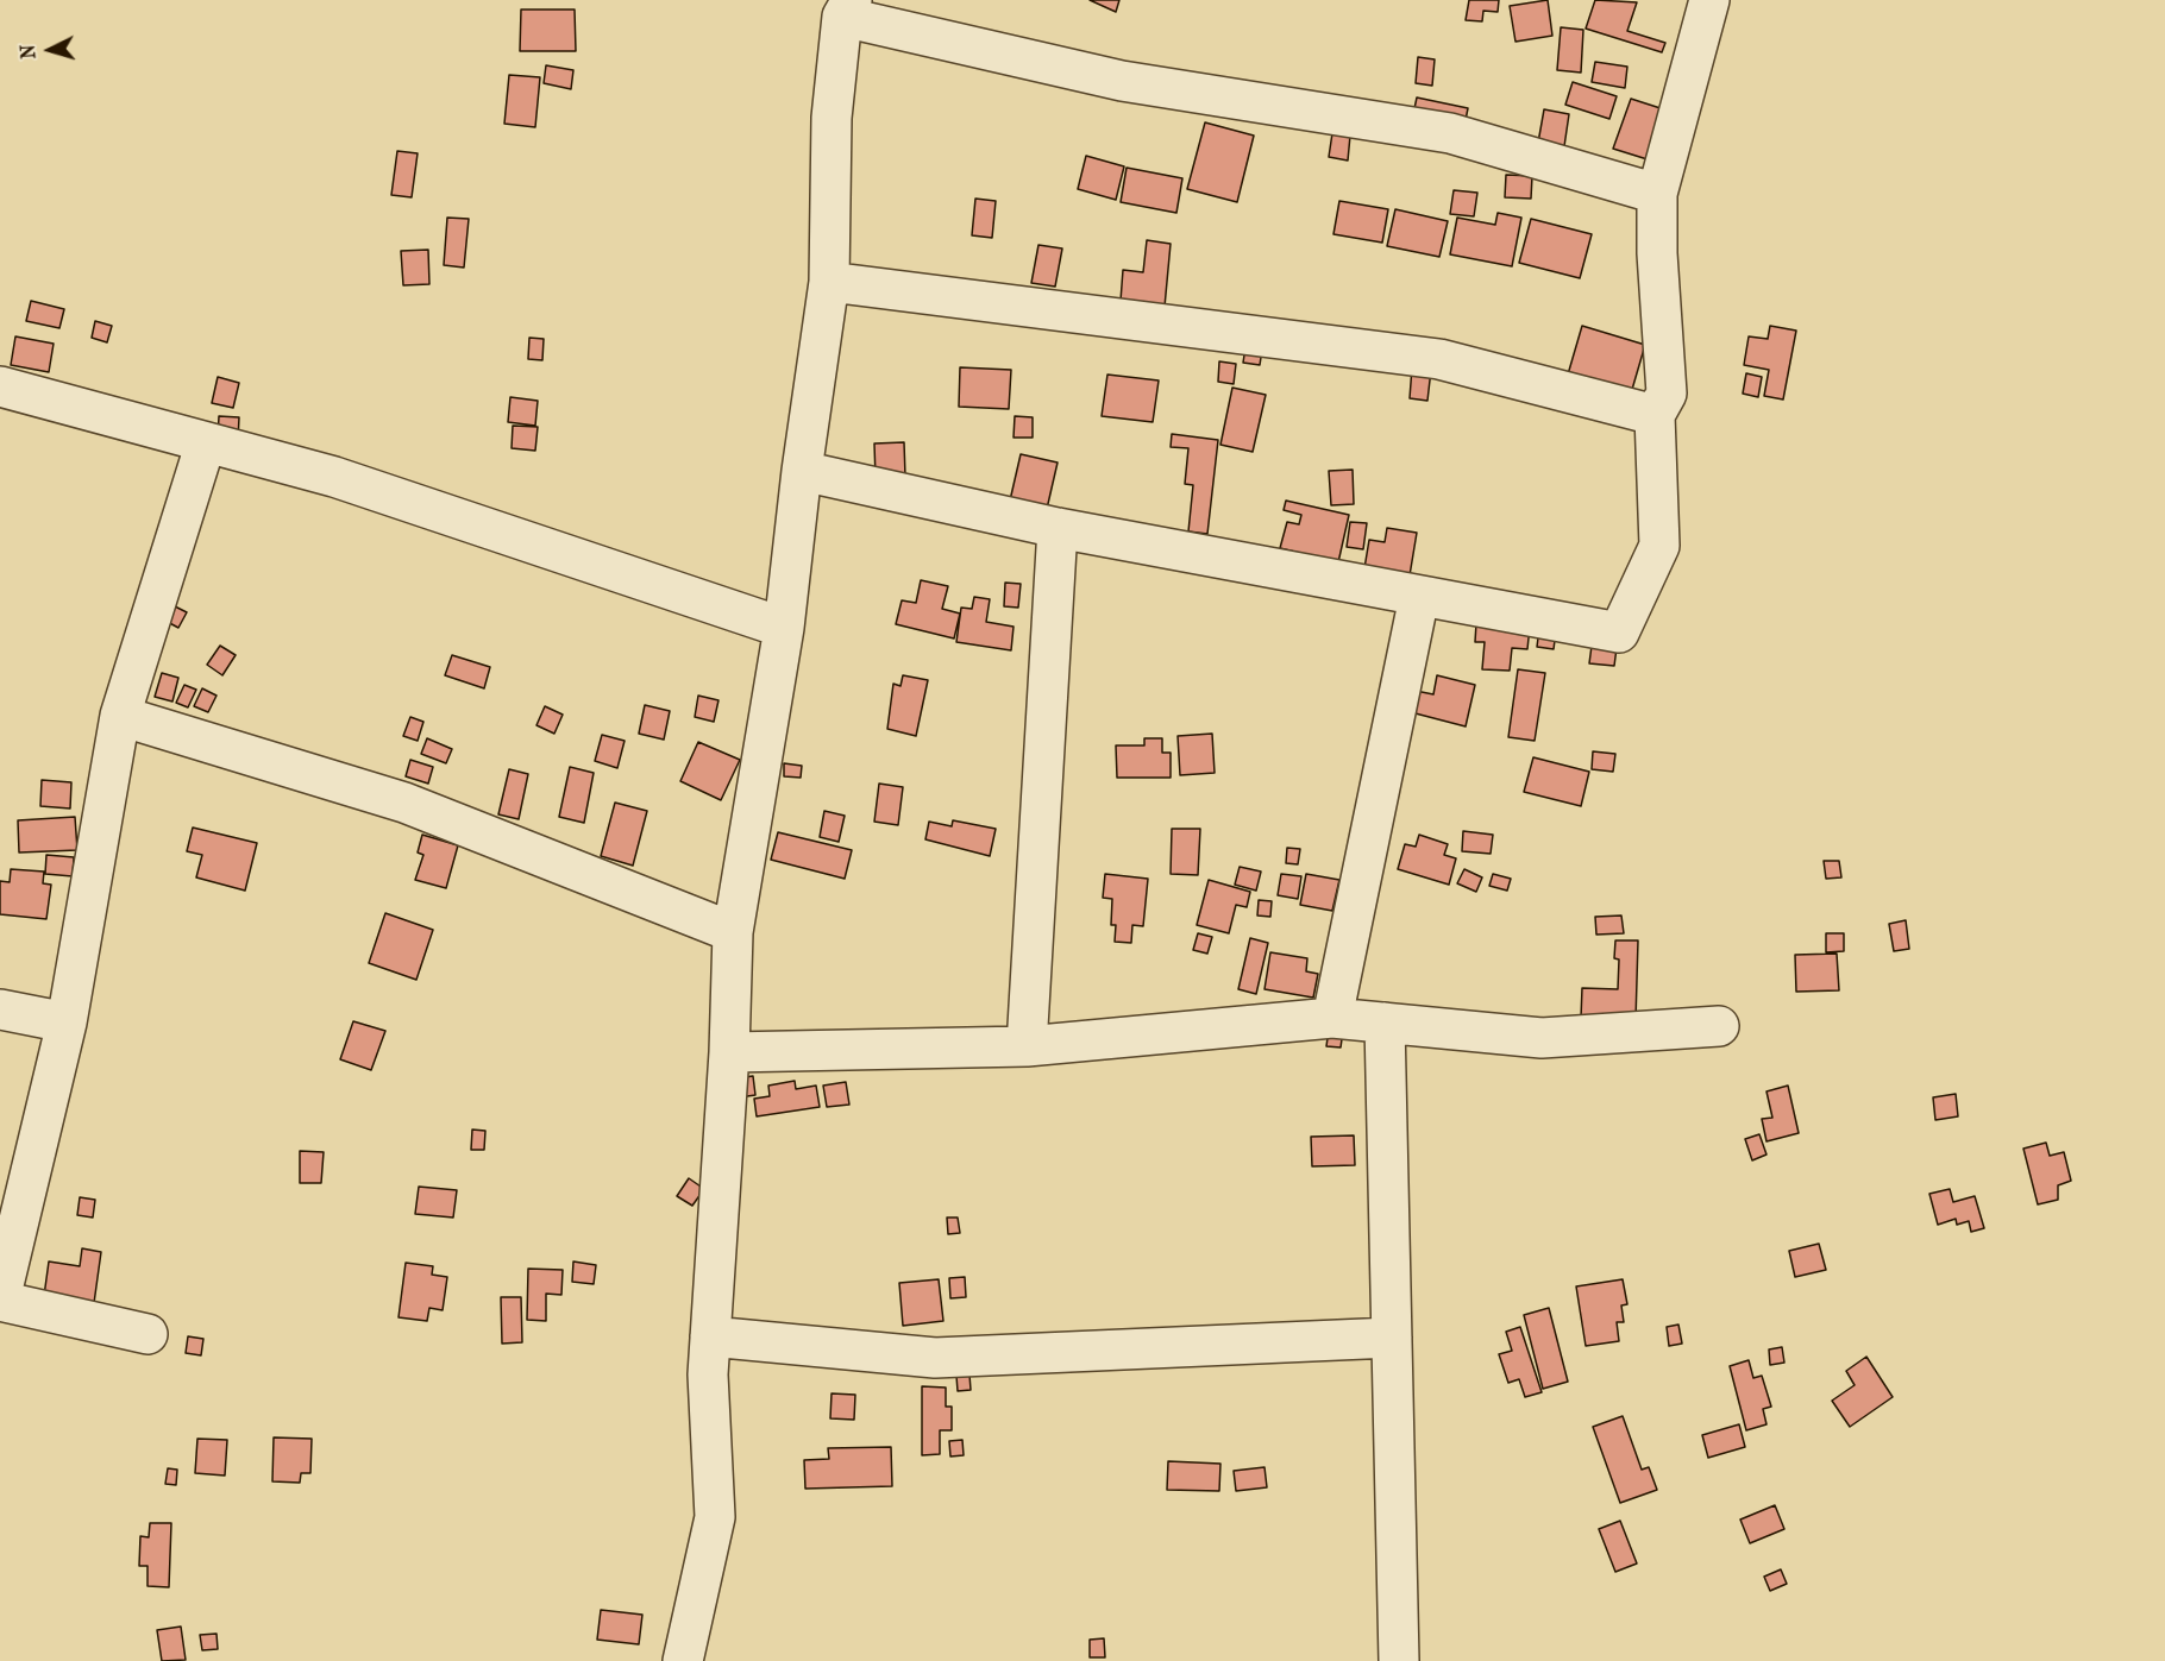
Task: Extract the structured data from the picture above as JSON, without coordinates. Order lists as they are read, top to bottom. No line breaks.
{"north":"left"}
